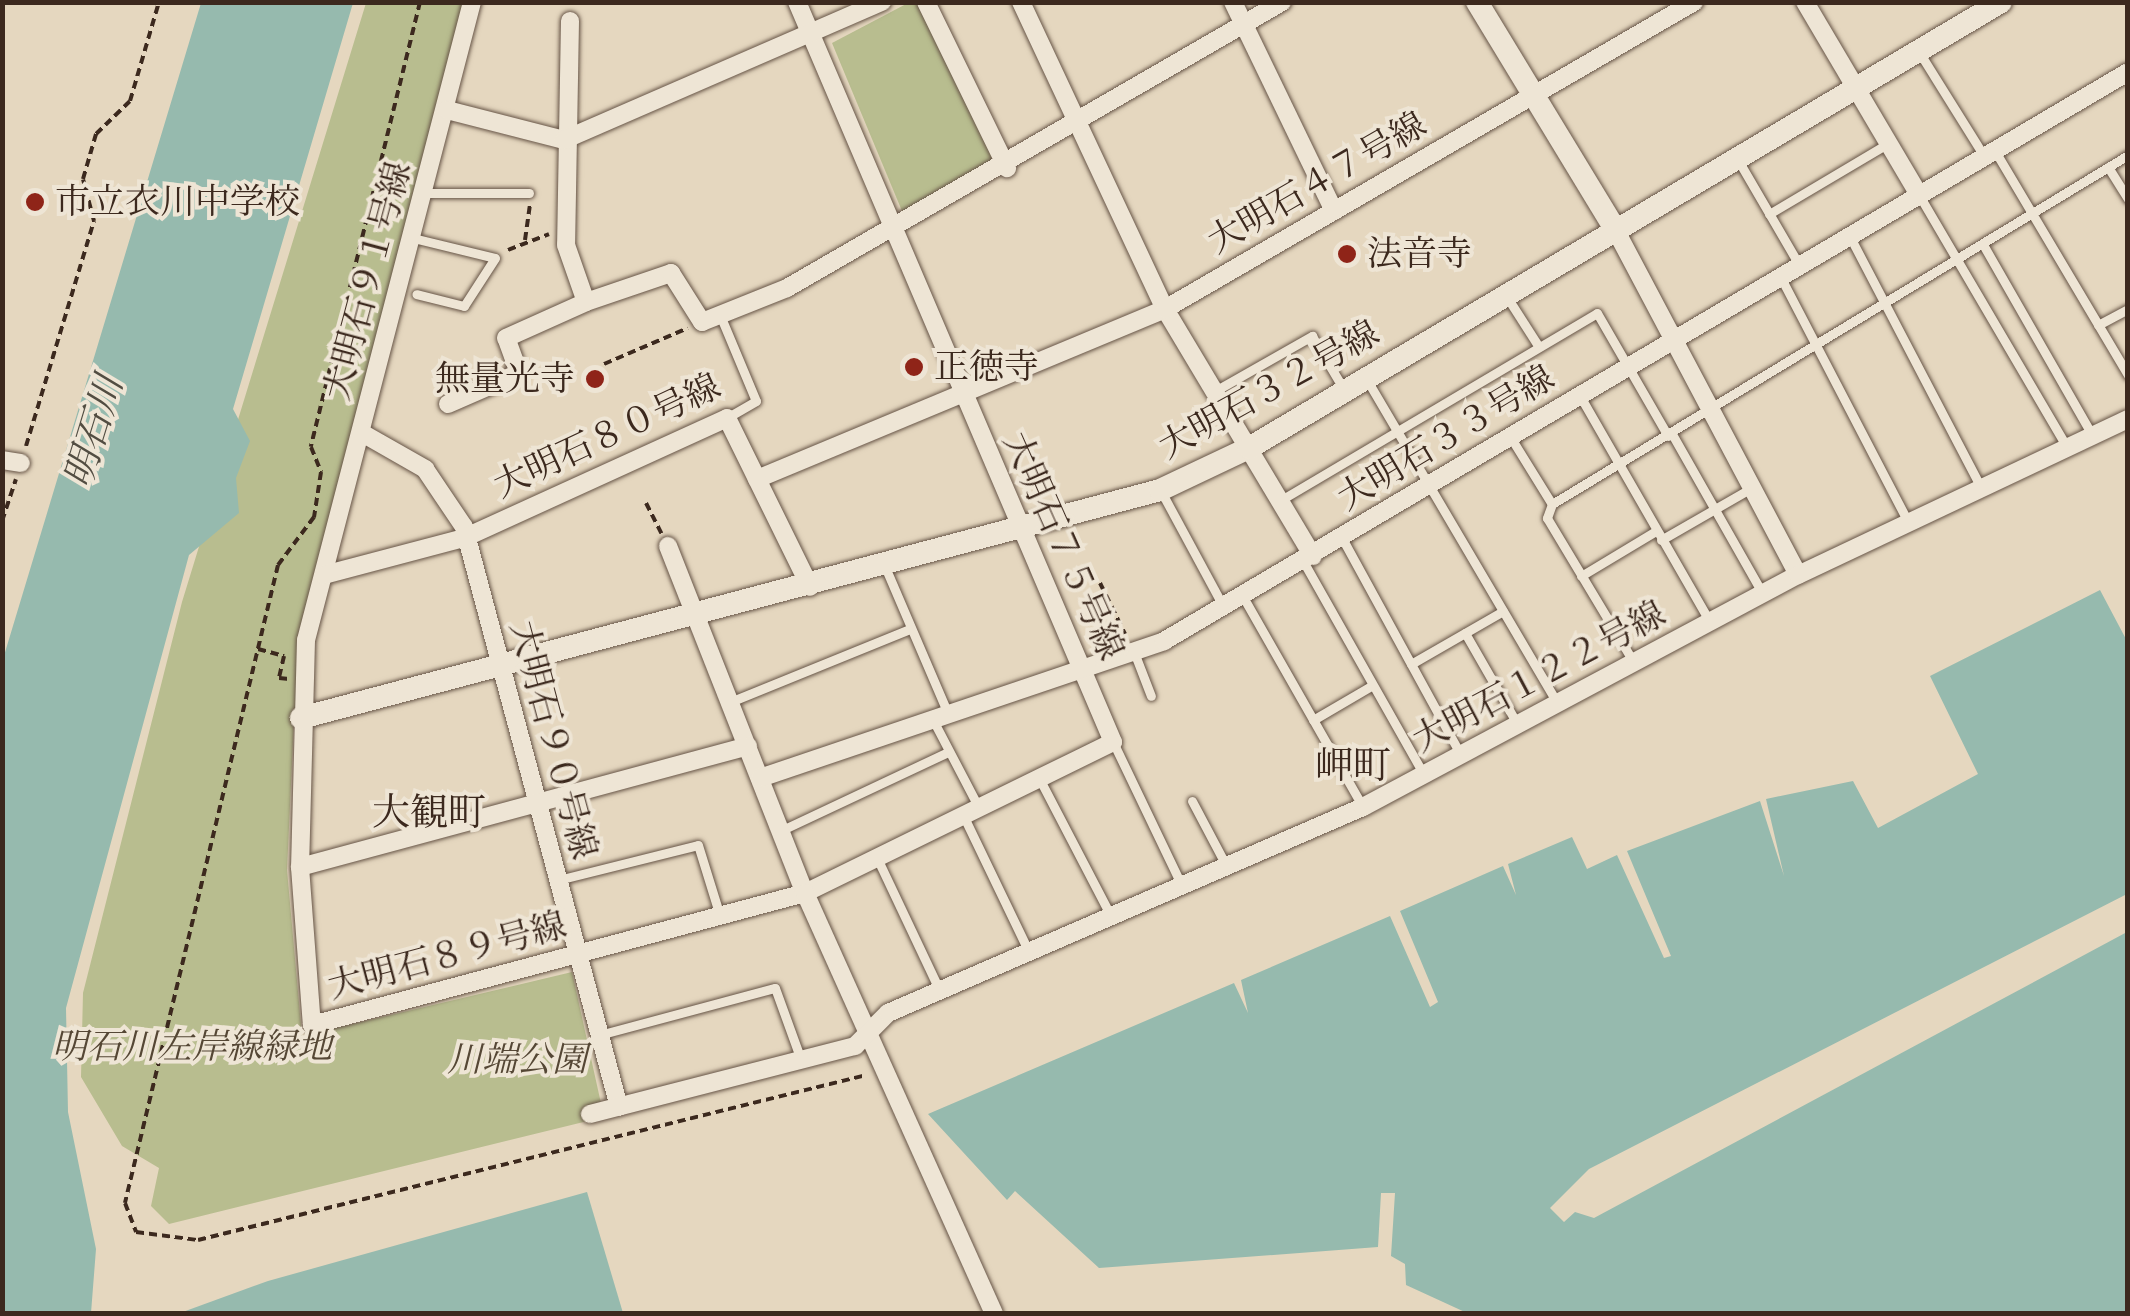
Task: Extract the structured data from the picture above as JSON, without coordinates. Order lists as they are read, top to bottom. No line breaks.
{"streets":{"street":["大明石４７号線","大明石９１号線","大明石３２号線","大明石８０号線","大明石３３号線","大明石７５号線","大明石１２２号線","大明石９０号線","大明石８９号線"]},"crossings":[["大明石４７号線","大明石７５号線"],["大明石９１号線","大明石８０号線"],["大明石９１号線","大明石９０号線"],["大明石９１号線","大明石８９号線"],["大明石３２号線","大明石７５号線"],["大明石３２号線","大明石９０号線"],["大明石３２号線","大明石８９号線"],["大明石８０号線","大明石７５号線"],["大明石８０号線","大明石９０号線"],["大明石８０号線","大明石８９号線"],["大明石３３号線","大明石７５号線"],["大明石７５号線","大明石１２２号線"],["大明石７５号線","大明石８９号線"],["大明石１２２号線","大明石９０号線"],["大明石９０号線","大明石８９号線"]],"districts":["岬町","大観町"],"water":["明石川"],"parks":["明石川左岸線緑地","川端公園"],"places":["市立衣川中学校","法音寺","正徳寺","無量光寺"]}
